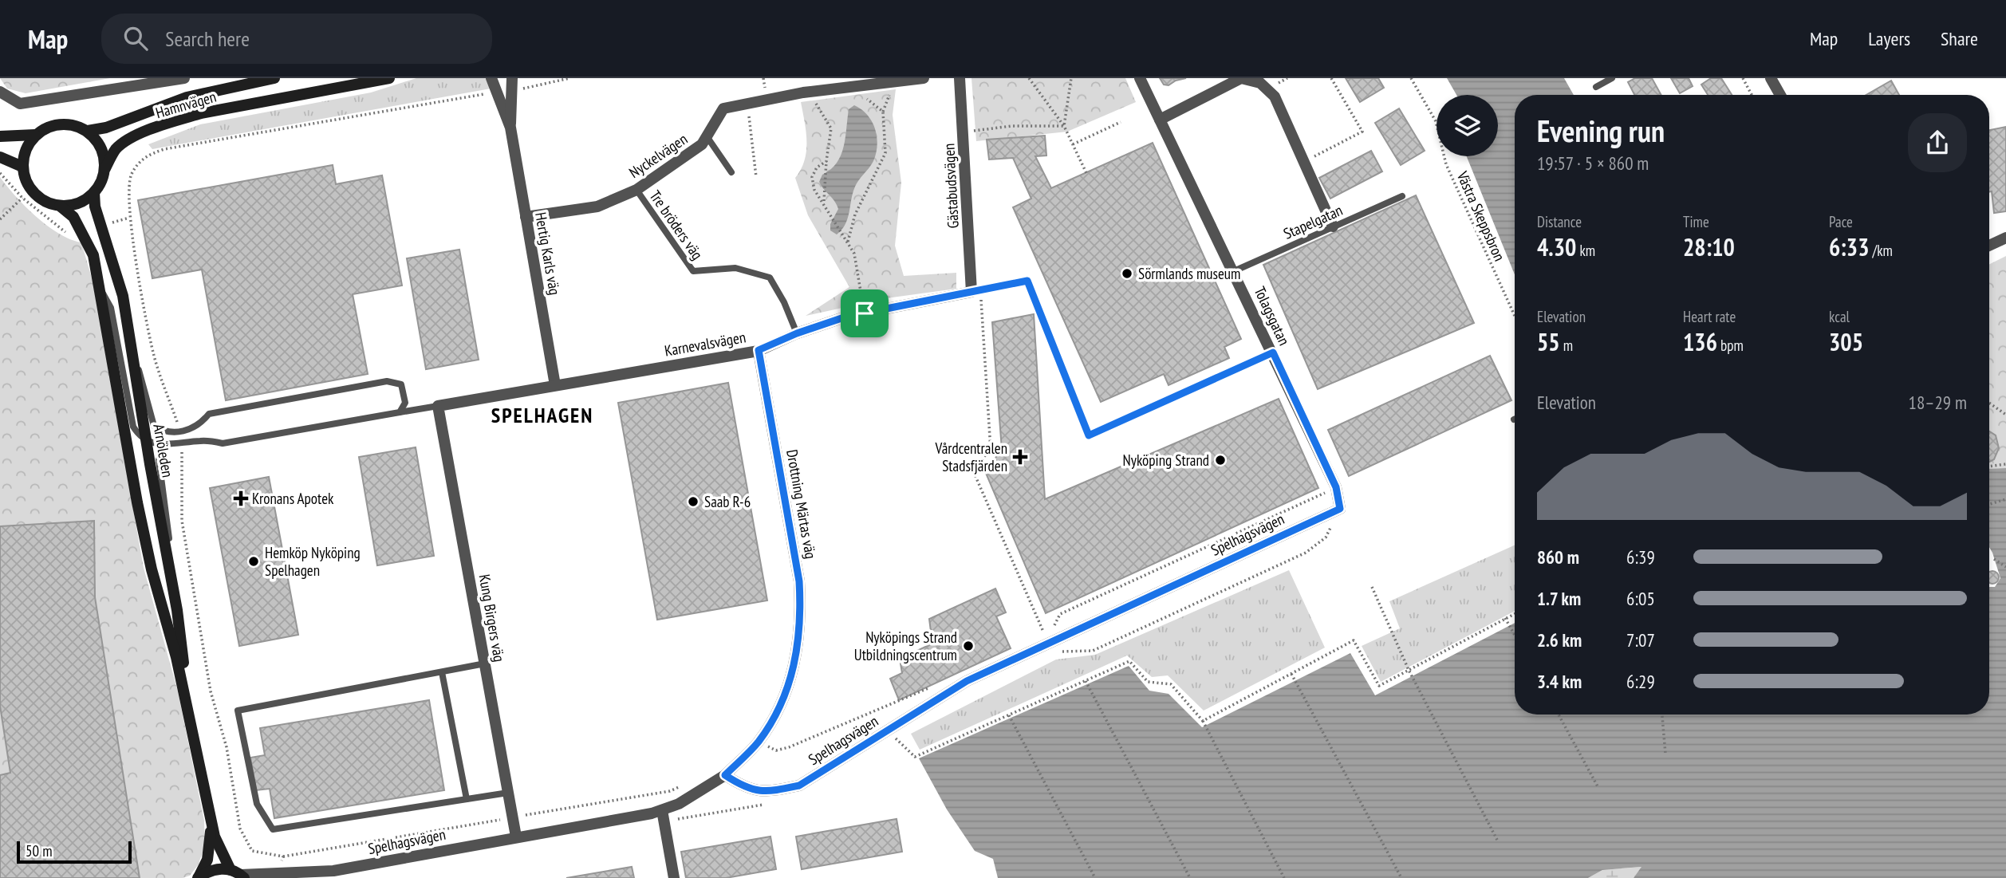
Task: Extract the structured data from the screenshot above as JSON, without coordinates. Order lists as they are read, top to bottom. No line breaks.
{"streets":{"main road":["Hamnvägen","Arnöleden"],"street":["Nyckelvägen","Gästabudsvägen","Hertig Karls väg","Tolagsgatan","Karnevalsvägen","Drottning Märtas väg","Spelhagsvägen","Kung Birgers väg"],"lane":["Stapelgatan","Tre bröders väg"],"path":["Västra Skeppsbron"]},"crossings":[["Hamnvägen","Arnöleden"],["Nyckelvägen","Tre bröders väg"],["Nyckelvägen","Hertig Karls väg"],["Gästabudsvägen","Karnevalsvägen"],["Stapelgatan","Tolagsgatan"],["Tre bröders väg","Karnevalsvägen"],["Hertig Karls väg","Karnevalsvägen"],["Tolagsgatan","Spelhagsvägen"],["Karnevalsvägen","Drottning Märtas väg"],["Karnevalsvägen","Kung Birgers väg"],["Arnöleden","Spelhagsvägen"],["Drottning Märtas väg","Spelhagsvägen"],["Spelhagsvägen","Kung Birgers väg"]],"districts":["SPELHAGEN"],"places":{"other":["Sörmlands museum","Nyköping Strand","Saab R-6","Hemköp Nyköping Spelhagen","Nyköpings Strand Utbildningscentrum"],"health":["Vårdcentralen Stadsfjärden","Kronans Apotek"]},"scale_bar":"50 m","page":{"header":"Map","search":"Search here","nav":["Map","Layers","Share"],"heading":["Evening run","19:57 · 5 × 860 m"],"stats":[["Distance","4.30 km"],["Time","28:10"],["Pace","6:33 /km"],["Elevation","55 m"],["Heart rate","136 bpm"],["kcal","305"]],"chart":["Elevation","18–29 m"],"list":[{"name":"860 m","note":"6:39"},{"name":"1.7 km","note":"6:05"},{"name":"2.6 km","note":"7:07"},{"name":"3.4 km","note":"6:29"}],"scale":"50 m"}}
